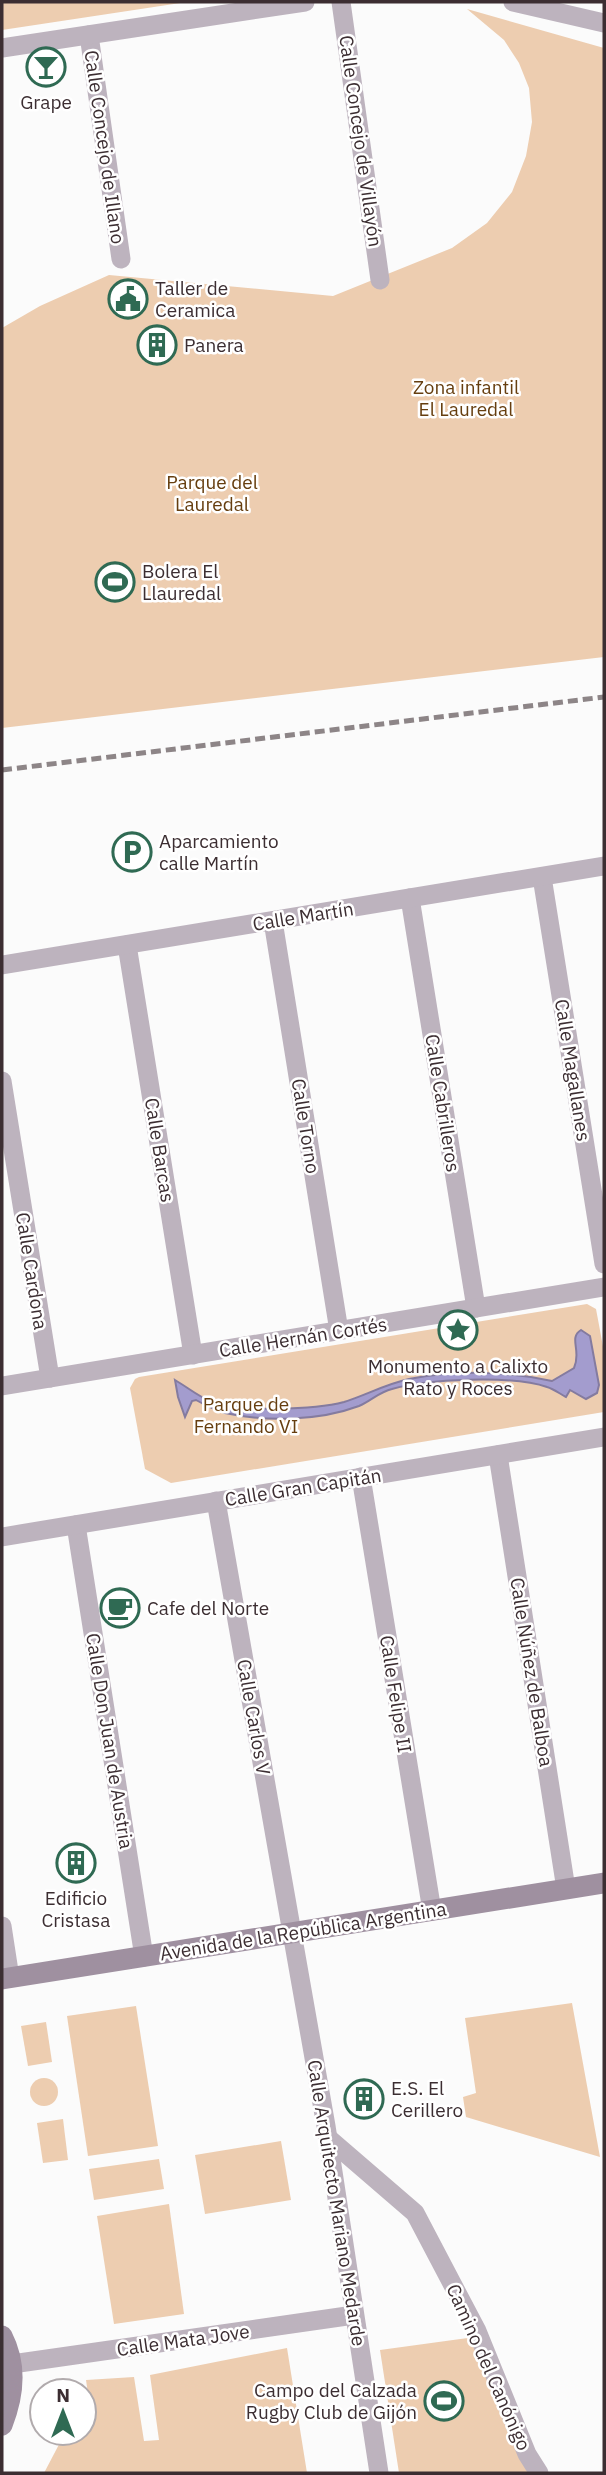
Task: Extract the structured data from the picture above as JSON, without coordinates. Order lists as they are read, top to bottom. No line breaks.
{"streets":{"street":["Calle Concejo de Villayón","Calle Concejo de Illano","Calle Martín","Calle Magallanes","Calle Cabrilleros","Calle Torno","Calle Barcas","Calle Cardona","Calle Hernán Cortés","Calle Gran Capitán","Calle Núñez de Balboa","Calle Felipe II","Calle Carlos V","Calle Don Juan de Austria","Avenida de la República Argentina","Calle Arquitecto Mariano Medarde","Calle Mata Jove","Camino del Canónigo"]},"crossings":[["Calle Martín","Calle Magallanes"],["Calle Martín","Calle Cabrilleros"],["Calle Martín","Calle Torno"],["Calle Martín","Calle Barcas"],["Calle Cabrilleros","Calle Hernán Cortés"],["Calle Torno","Calle Hernán Cortés"],["Calle Barcas","Calle Hernán Cortés"],["Calle Cardona","Calle Hernán Cortés"],["Calle Gran Capitán","Calle Núñez de Balboa"],["Calle Gran Capitán","Calle Felipe II"],["Calle Gran Capitán","Calle Carlos V"],["Calle Gran Capitán","Calle Don Juan de Austria"],["Calle Núñez de Balboa","Avenida de la República Argentina"],["Calle Felipe II","Avenida de la República Argentina"],["Calle Carlos V","Avenida de la República Argentina"],["Calle Carlos V","Calle Arquitecto Mariano Medarde"],["Calle Don Juan de Austria","Avenida de la República Argentina"],["Avenida de la República Argentina","Calle Arquitecto Mariano Medarde"],["Calle Arquitecto Mariano Medarde","Calle Mata Jove"],["Calle Arquitecto Mariano Medarde","Camino del Canónigo"]],"parks":["Zona infantil El Lauredal","Parque del Lauredal","Parque de Fernando VI"],"places":{"bar":["Grape"],"public building":["Taller de Ceramica"],"building":["Panera","Edificio Cristasa","E.S. El Cerillero"],"sports":["Bolera El Llauredal","Campo del Calzada Rugby Club de Gijón"],"parking":["Aparcamiento calle Martín"],"place":["Monumento a Calixto Rato y Roces"],"cafe":["Cafe del Norte"]},"north":"top"}
